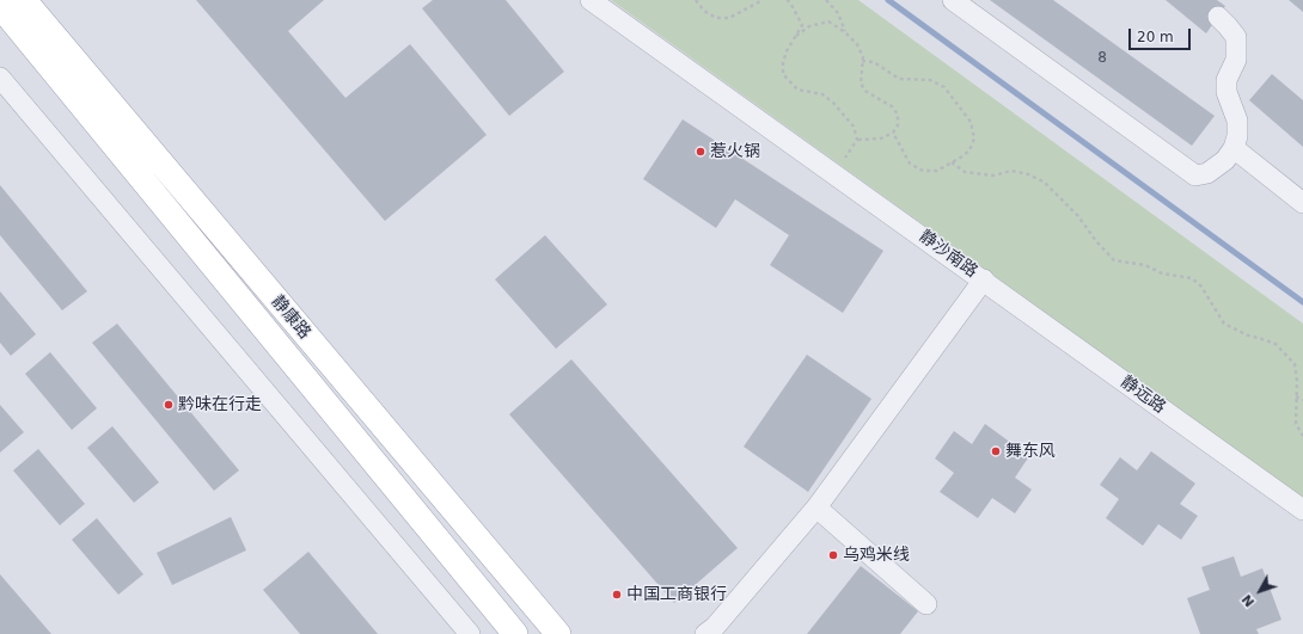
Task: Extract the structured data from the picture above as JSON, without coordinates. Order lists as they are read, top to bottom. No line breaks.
{"streets":{"main road":["静康路"],"street":["静沙南路","静远路"]},"crossings":[["静沙南路","静远路"]],"places":["惹火锅","黔味在行走","舞东风","乌鸡米线","中国工商银行"],"house_numbers":["8"],"scale_bar":"20 m","north":"bottom left"}
